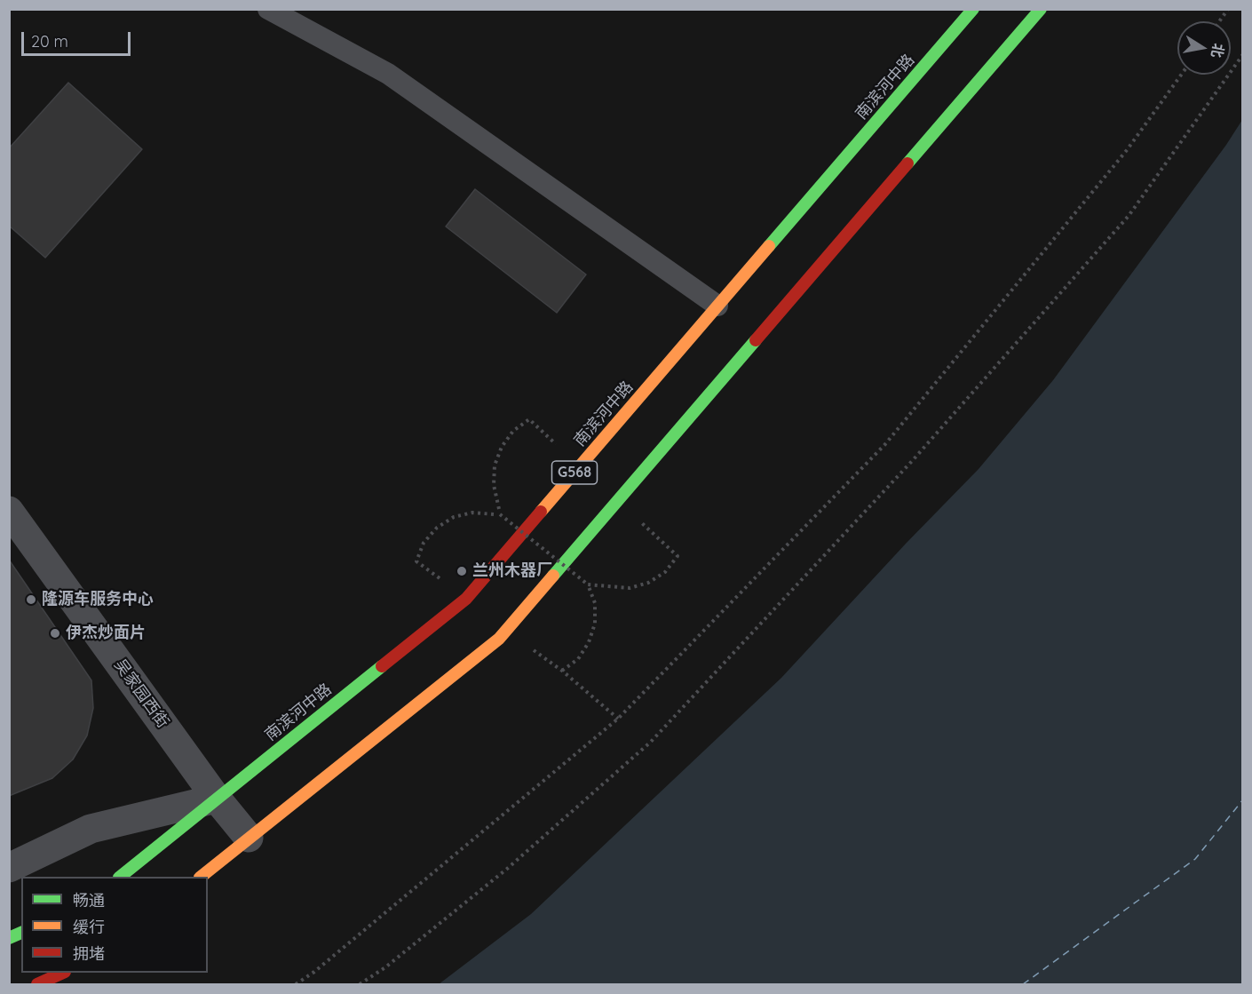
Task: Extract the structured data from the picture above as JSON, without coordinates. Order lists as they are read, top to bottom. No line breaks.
{"streets":{"highway":["南滨河中路","G568"],"street":["吴家园西街"]},"crossings":[["南滨河中路","吴家园西街"]],"places":["兰州木器厂","隆源车服务中心","伊杰炒面片"],"legend":["畅通","缓行","拥堵"],"scale_bar":"20 m","north":"right"}
